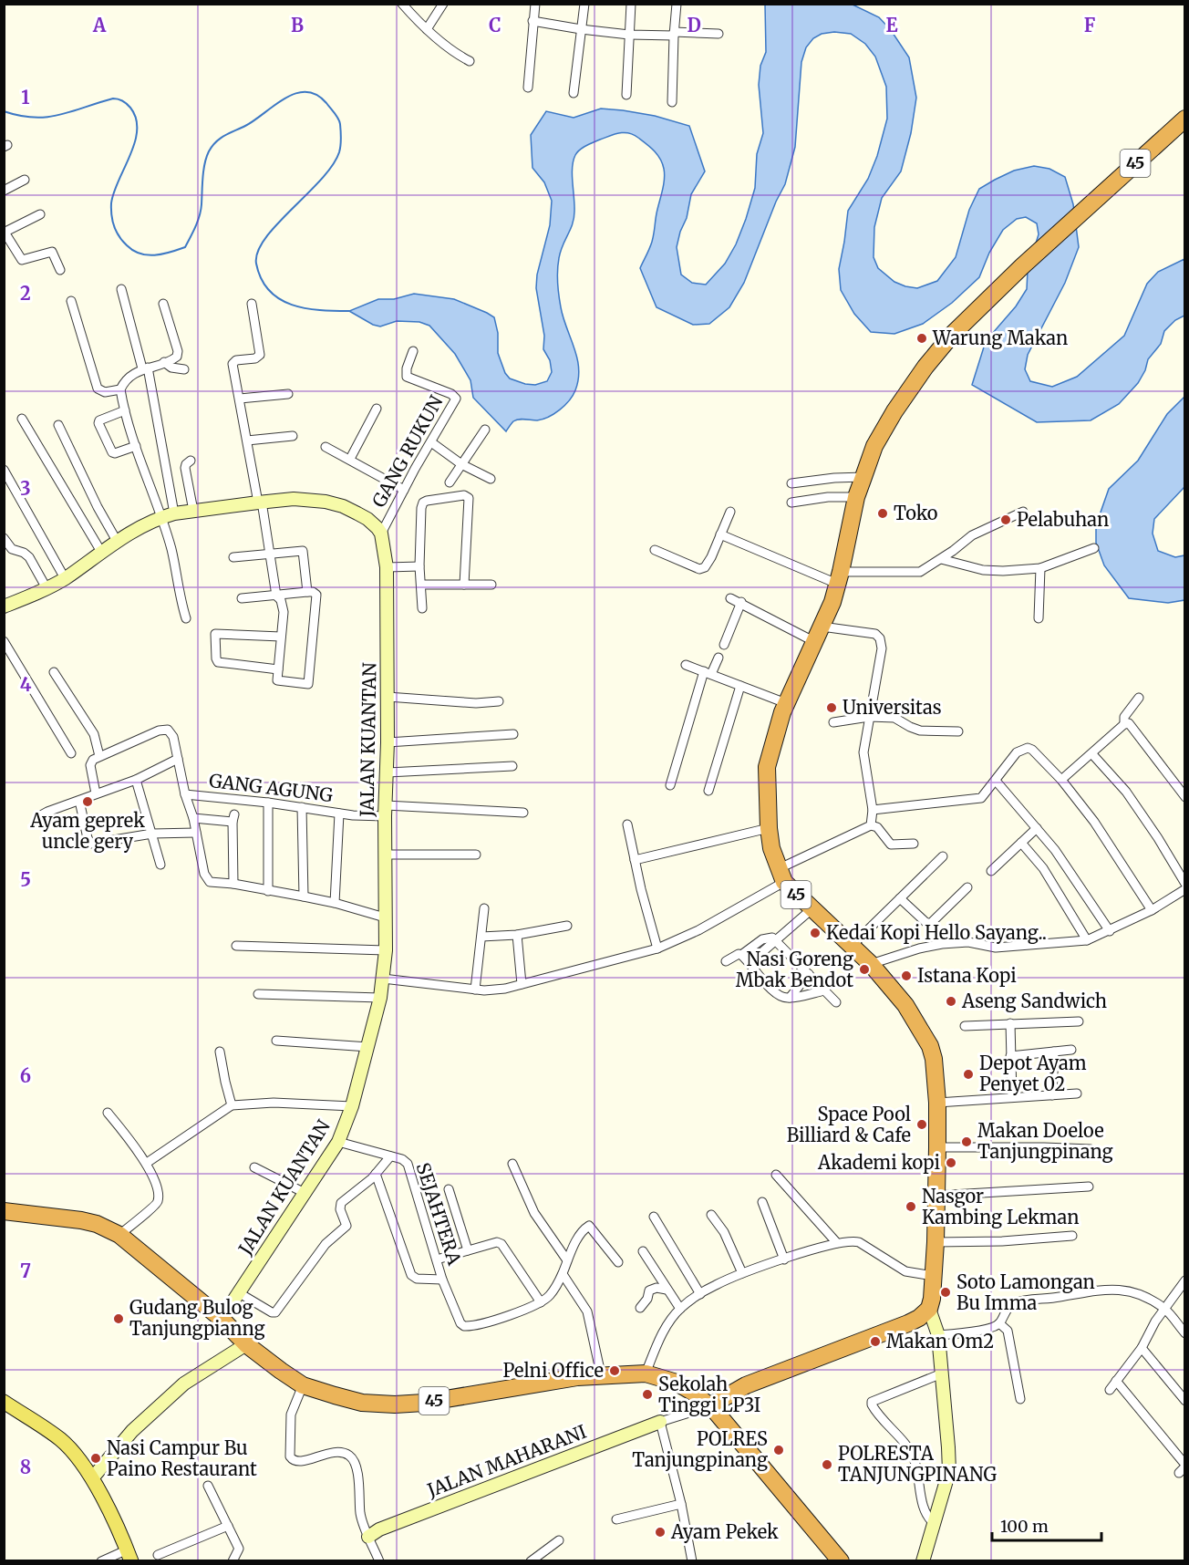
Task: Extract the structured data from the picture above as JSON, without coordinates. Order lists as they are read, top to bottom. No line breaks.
{"streets":{"highway":["45"],"street":["GANG RUKUN","JALAN KUANTAN","GANG AGUNG","SEJAHTERA","JALAN MAHARANI"]},"crossings":[["45","JALAN KUANTAN"],["GANG RUKUN","JALAN KUANTAN"],["JALAN KUANTAN","GANG AGUNG"],["JALAN KUANTAN","SEJAHTERA"]],"places":["Warung Makan","Toko","Pelabuhan","Universitas","Ayam geprek uncle gery","Kedai Kopi Hello Sayang..","Nasi Goreng Mbak Bendot","Istana Kopi","Aseng Sandwich","Depot Ayam Penyet 02","Space Pool Billiard & Cafe","Makan Doeloe Tanjungpinang","Akademi kopi","Nasgor Kambing Lekman","Soto Lamongan Bu Imma","Gudang Bulog Tanjungpianng","Makan Om2","Pelni Office","Sekolah Tinggi LP3I","POLRES Tanjungpinang","Nasi Campur Bu Paino Restaurant","POLRESTA TANJUNGPINANG","Ayam Pekek"],"scale_bar":"100 m","grid":{"columns":["A","B","C","D","E","F"],"rows":["1","2","3","4","5","6","7","8"]}}
